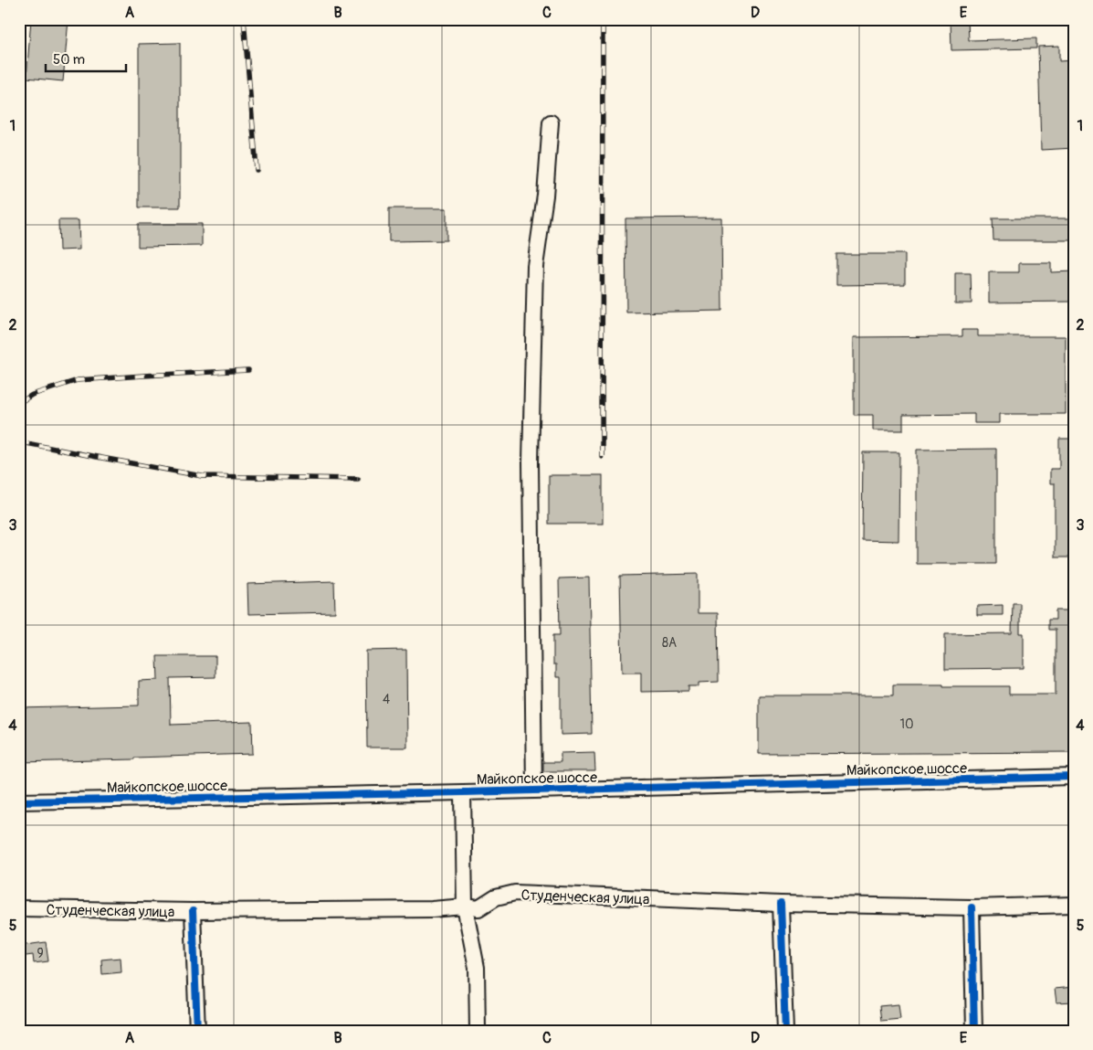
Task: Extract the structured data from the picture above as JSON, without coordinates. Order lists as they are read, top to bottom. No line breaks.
{"streets":{"street":["Майкопское шоссе","Студенческая улица"]},"house_numbers":["8А","4","10","9"],"scale_bar":"50 m","grid":{"columns":["A","B","C","D","E"],"rows":["1","2","3","4","5"]}}
